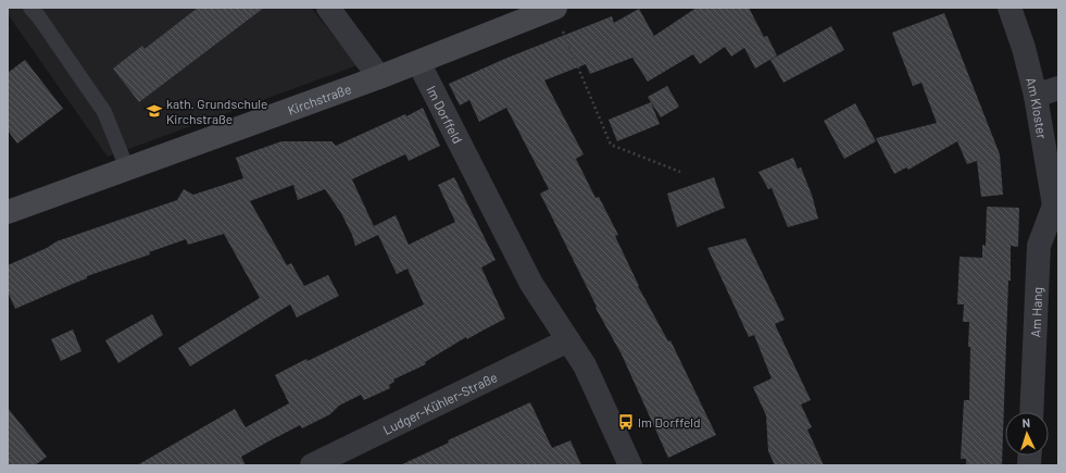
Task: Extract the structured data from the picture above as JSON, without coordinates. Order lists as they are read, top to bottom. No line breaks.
{"streets":{"street":["Kirchstraße","Am Kloster","Im Dorffeld","Am Hang","Ludger-Kühler-Straße"]},"crossings":[["Kirchstraße","Im Dorffeld"],["Am Kloster","Am Hang"],["Im Dorffeld","Ludger-Kühler-Straße"]],"places":{"school or university":["kath. Grundschule Kirchstraße"],"bus stop":["Im Dorffeld"]},"north":"top"}
